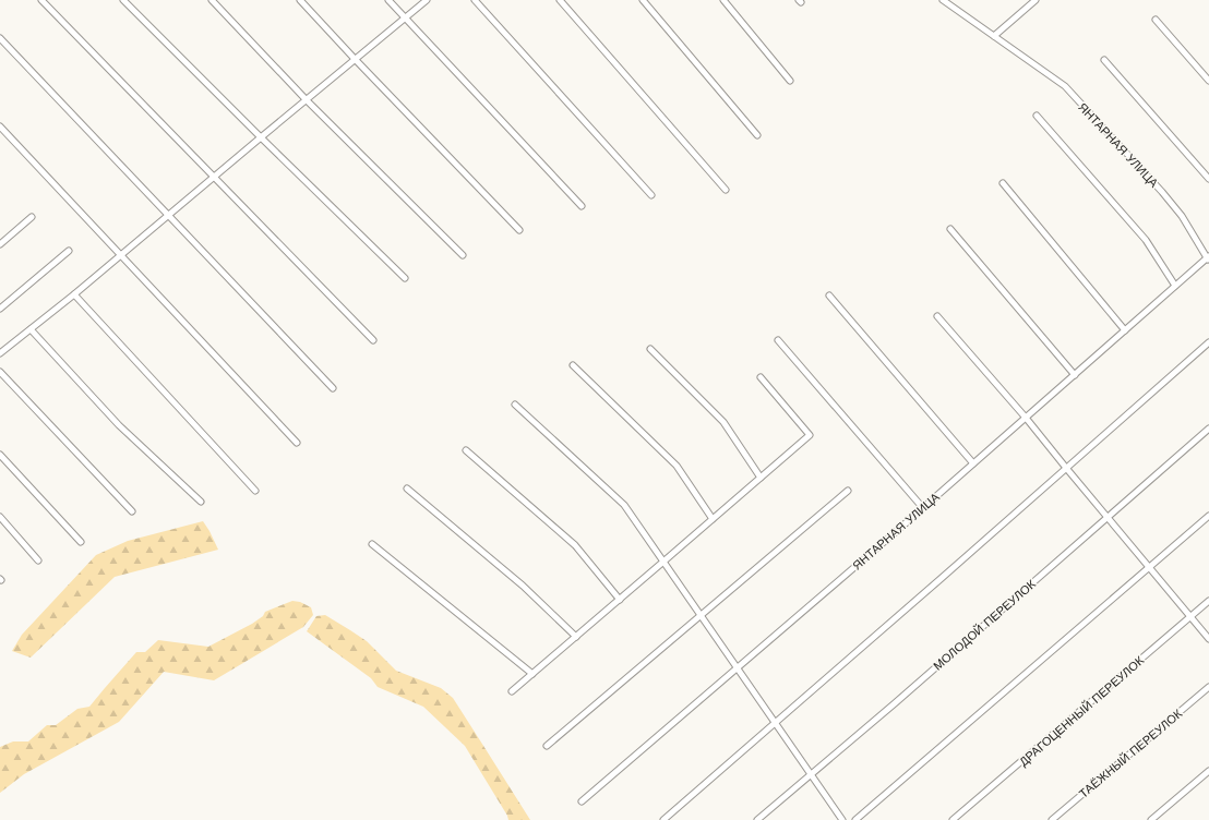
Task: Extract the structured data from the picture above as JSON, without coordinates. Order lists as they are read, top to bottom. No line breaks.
{"streets":{"street":["ЯНТАРНАЯ УЛИЦА","МОЛОДОЙ ПЕРЕУЛОК","ДРАГОЦЕННЫЙ ПЕРЕУЛОК","ТАЁЖНЫЙ ПЕРЕУЛОК"]}}
